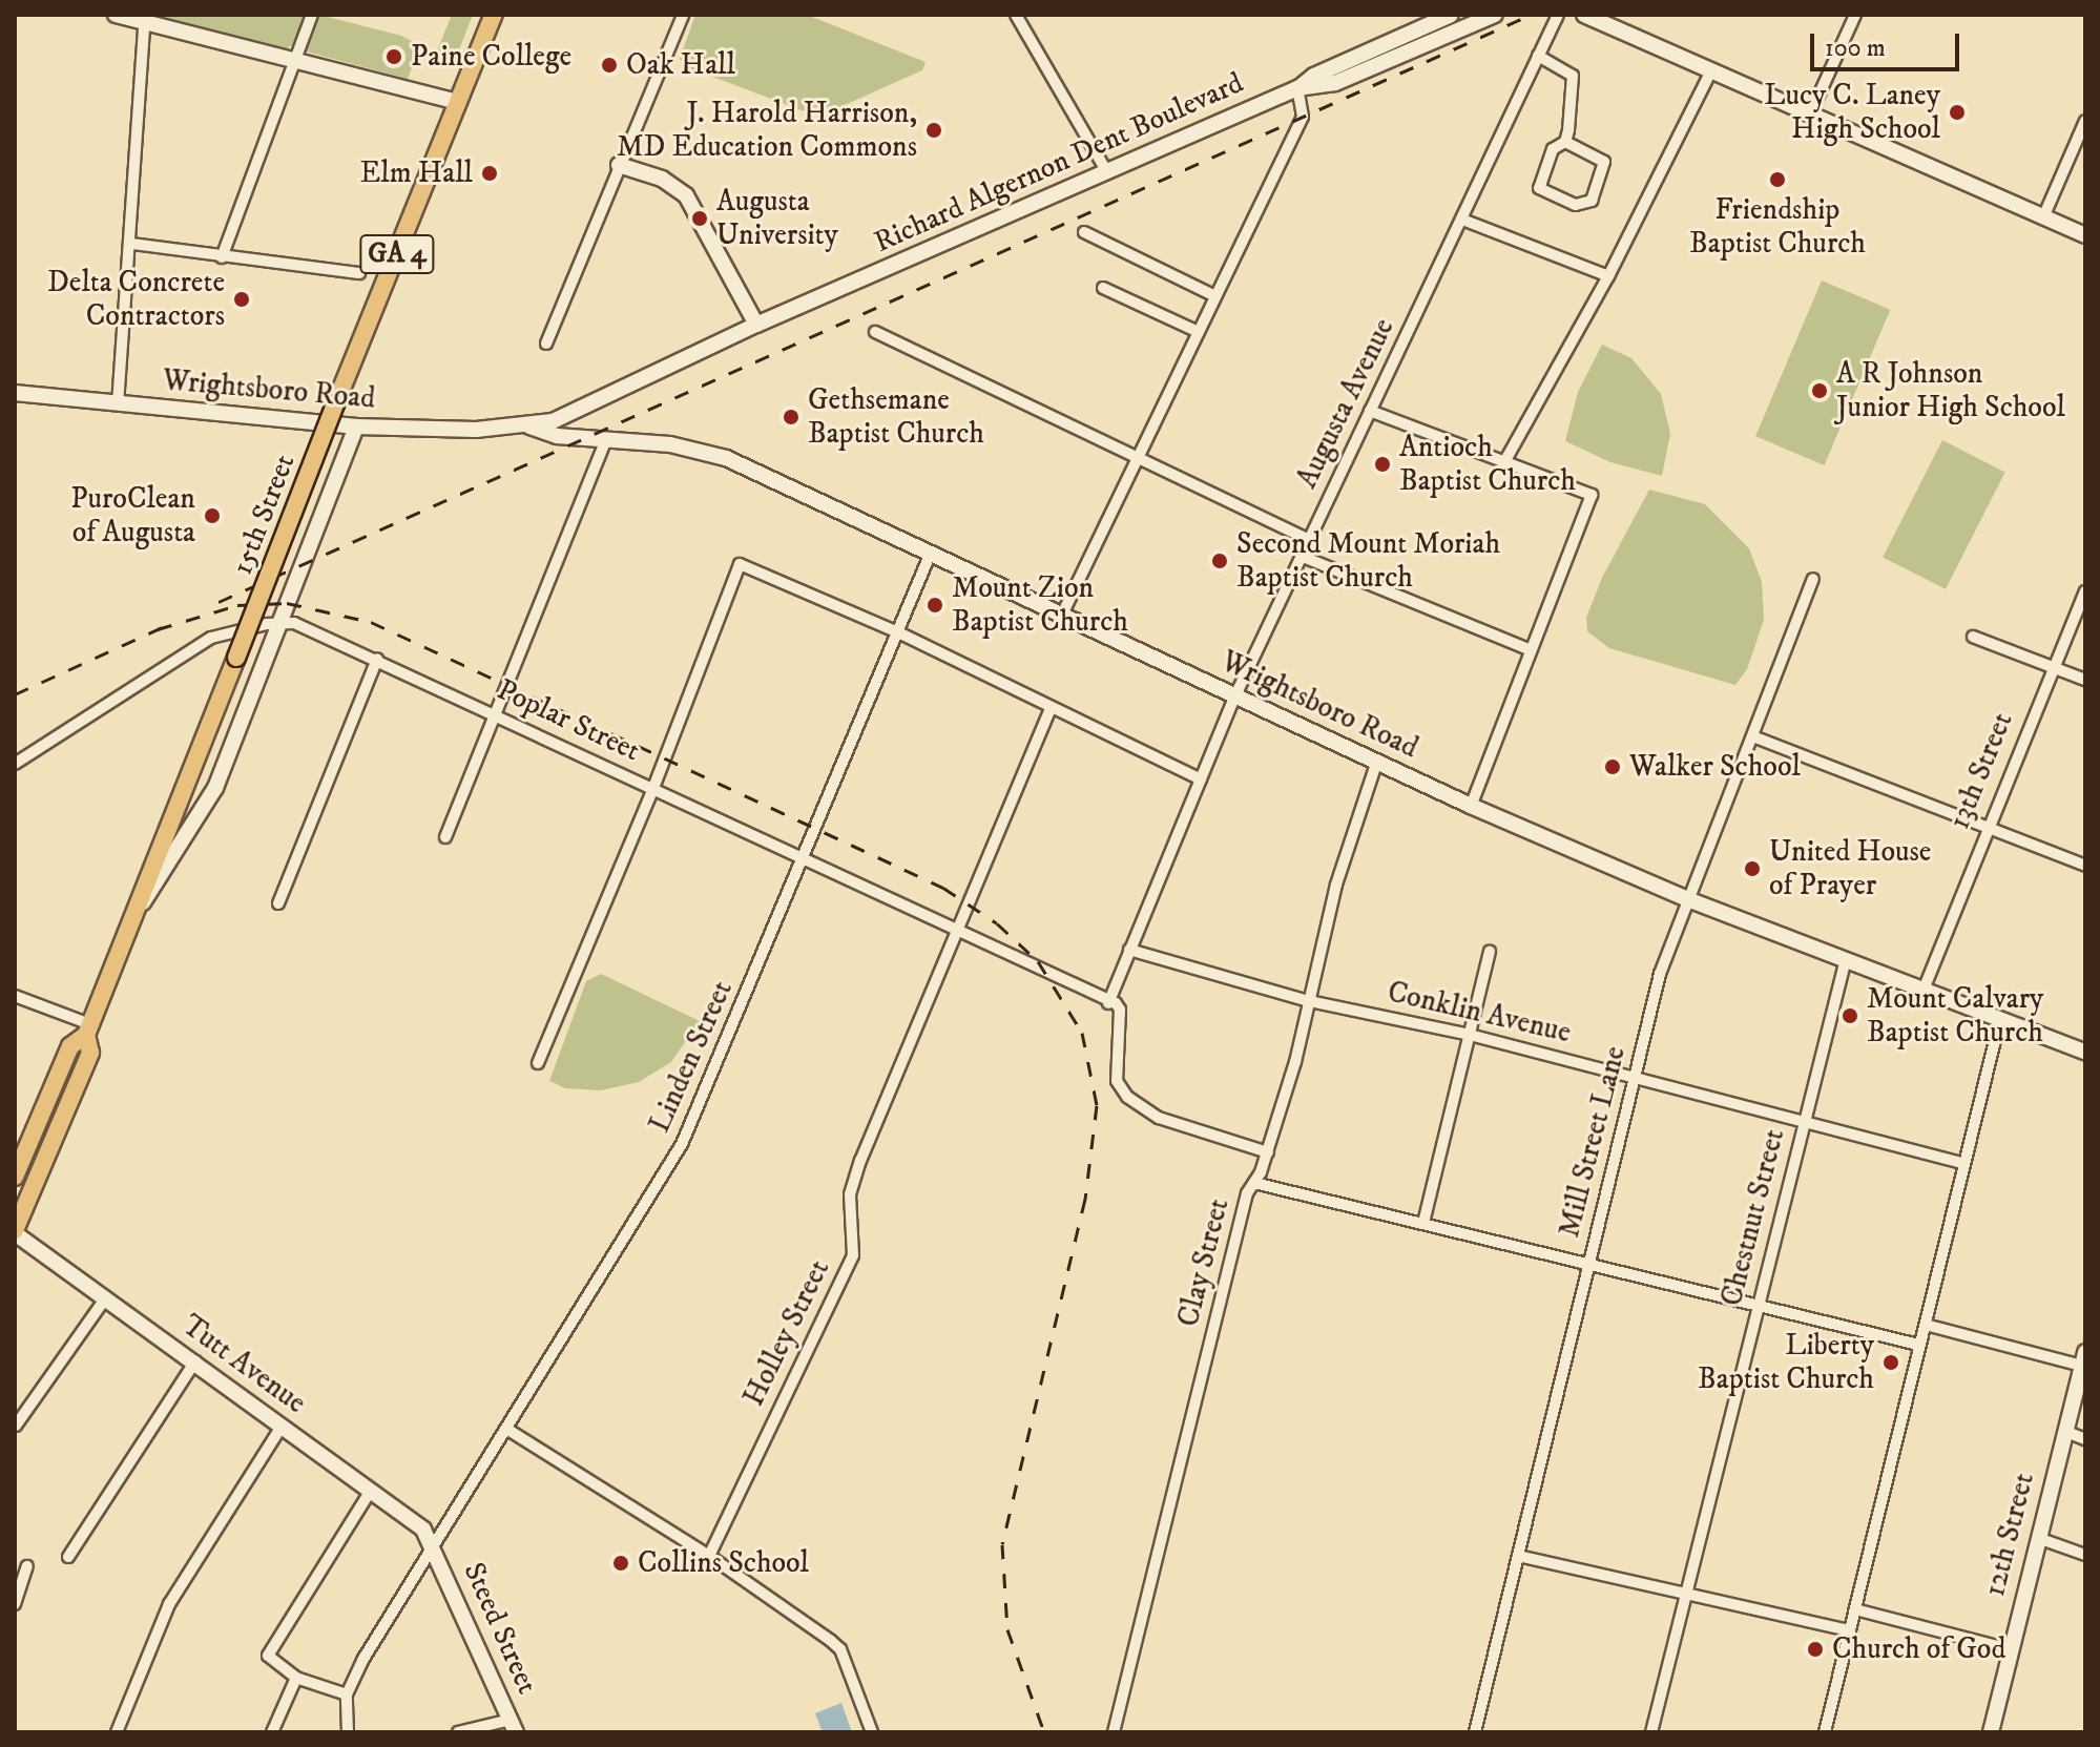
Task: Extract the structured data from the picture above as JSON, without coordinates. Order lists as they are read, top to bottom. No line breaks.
{"streets":{"main road":["GA 4","15th Street"],"street":["Richard Algernon Dent Boulevard","Wrightsboro Road","Augusta Avenue","Poplar Street","13th Street","Conklin Avenue","Linden Street","Mill Street Lane","Chestnut Street","Clay Street","Holley Street","Tutt Avenue","12th Street","Steed Street"]},"crossings":[["Richard Algernon Dent Boulevard","Wrightsboro Road"],["Wrightsboro Road","Augusta Avenue"],["Wrightsboro Road","13th Street"],["Wrightsboro Road","Linden Street"],["Wrightsboro Road","Mill Street Lane"],["Wrightsboro Road","Chestnut Street"],["Wrightsboro Road","Clay Street"],["Augusta Avenue","Poplar Street"],["Augusta Avenue","Conklin Avenue"],["15th Street","Tutt Avenue"],["Poplar Street","Linden Street"],["Poplar Street","Holley Street"],["Conklin Avenue","Mill Street Lane"],["Conklin Avenue","Chestnut Street"],["Conklin Avenue","Clay Street"],["Linden Street","Tutt Avenue"],["Linden Street","Steed Street"],["Tutt Avenue","Steed Street"]],"places":["Paine College","Oak Hall","Lucy C. Laney High School","J. Harold Harrison, MD Education Commons","Elm Hall","Friendship Baptist Church","Augusta University","Delta Concrete Contractors","A R Johnson Junior High School","Gethsemane Baptist Church","Antioch Baptist Church","PuroClean of Augusta","Second Mount Moriah Baptist Church","Mount Zion Baptist Church","Walker School","United House of Prayer","Mount Calvary Baptist Church","Liberty Baptist Church","Collins School","Church of God"],"scale_bar":"100 m"}
